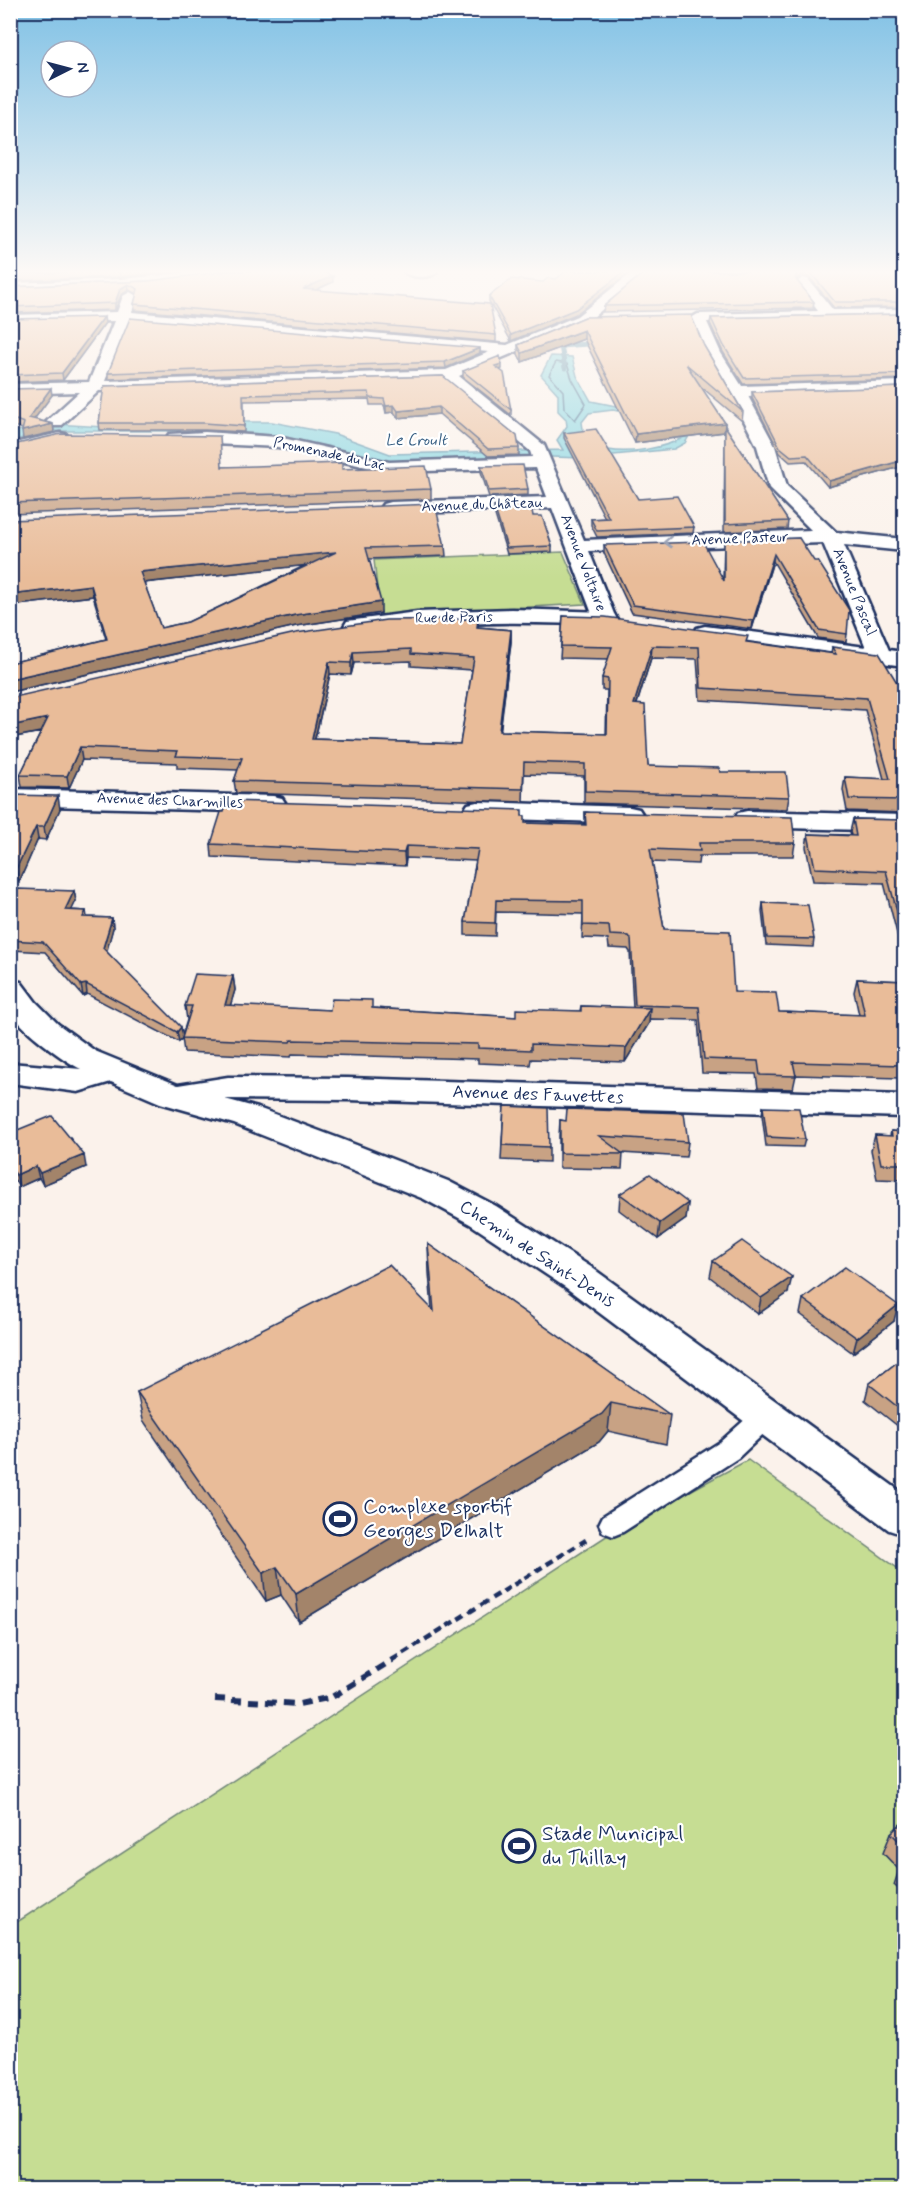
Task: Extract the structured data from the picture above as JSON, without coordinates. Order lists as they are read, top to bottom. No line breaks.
{"streets":{"street":["Promenade du Lac","Avenue du Château","Avenue Pasteur","Avenue Voltaire","Avenue Pascal","Rue de Paris","Avenue des Charmilles","Avenue des Fauvettes","Chemin de Saint-Denis"]},"crossings":[["Promenade du Lac","Avenue Voltaire"],["Avenue du Château","Avenue Voltaire"],["Avenue Pasteur","Avenue Voltaire"],["Avenue Pasteur","Avenue Pascal"],["Avenue Voltaire","Rue de Paris"],["Avenue des Fauvettes","Chemin de Saint-Denis"]],"water":["Le Croult"],"places":{"sports":["Complexe sportif Georges Delhalt","Stade Municipal du Thillay"]},"north":"right"}
